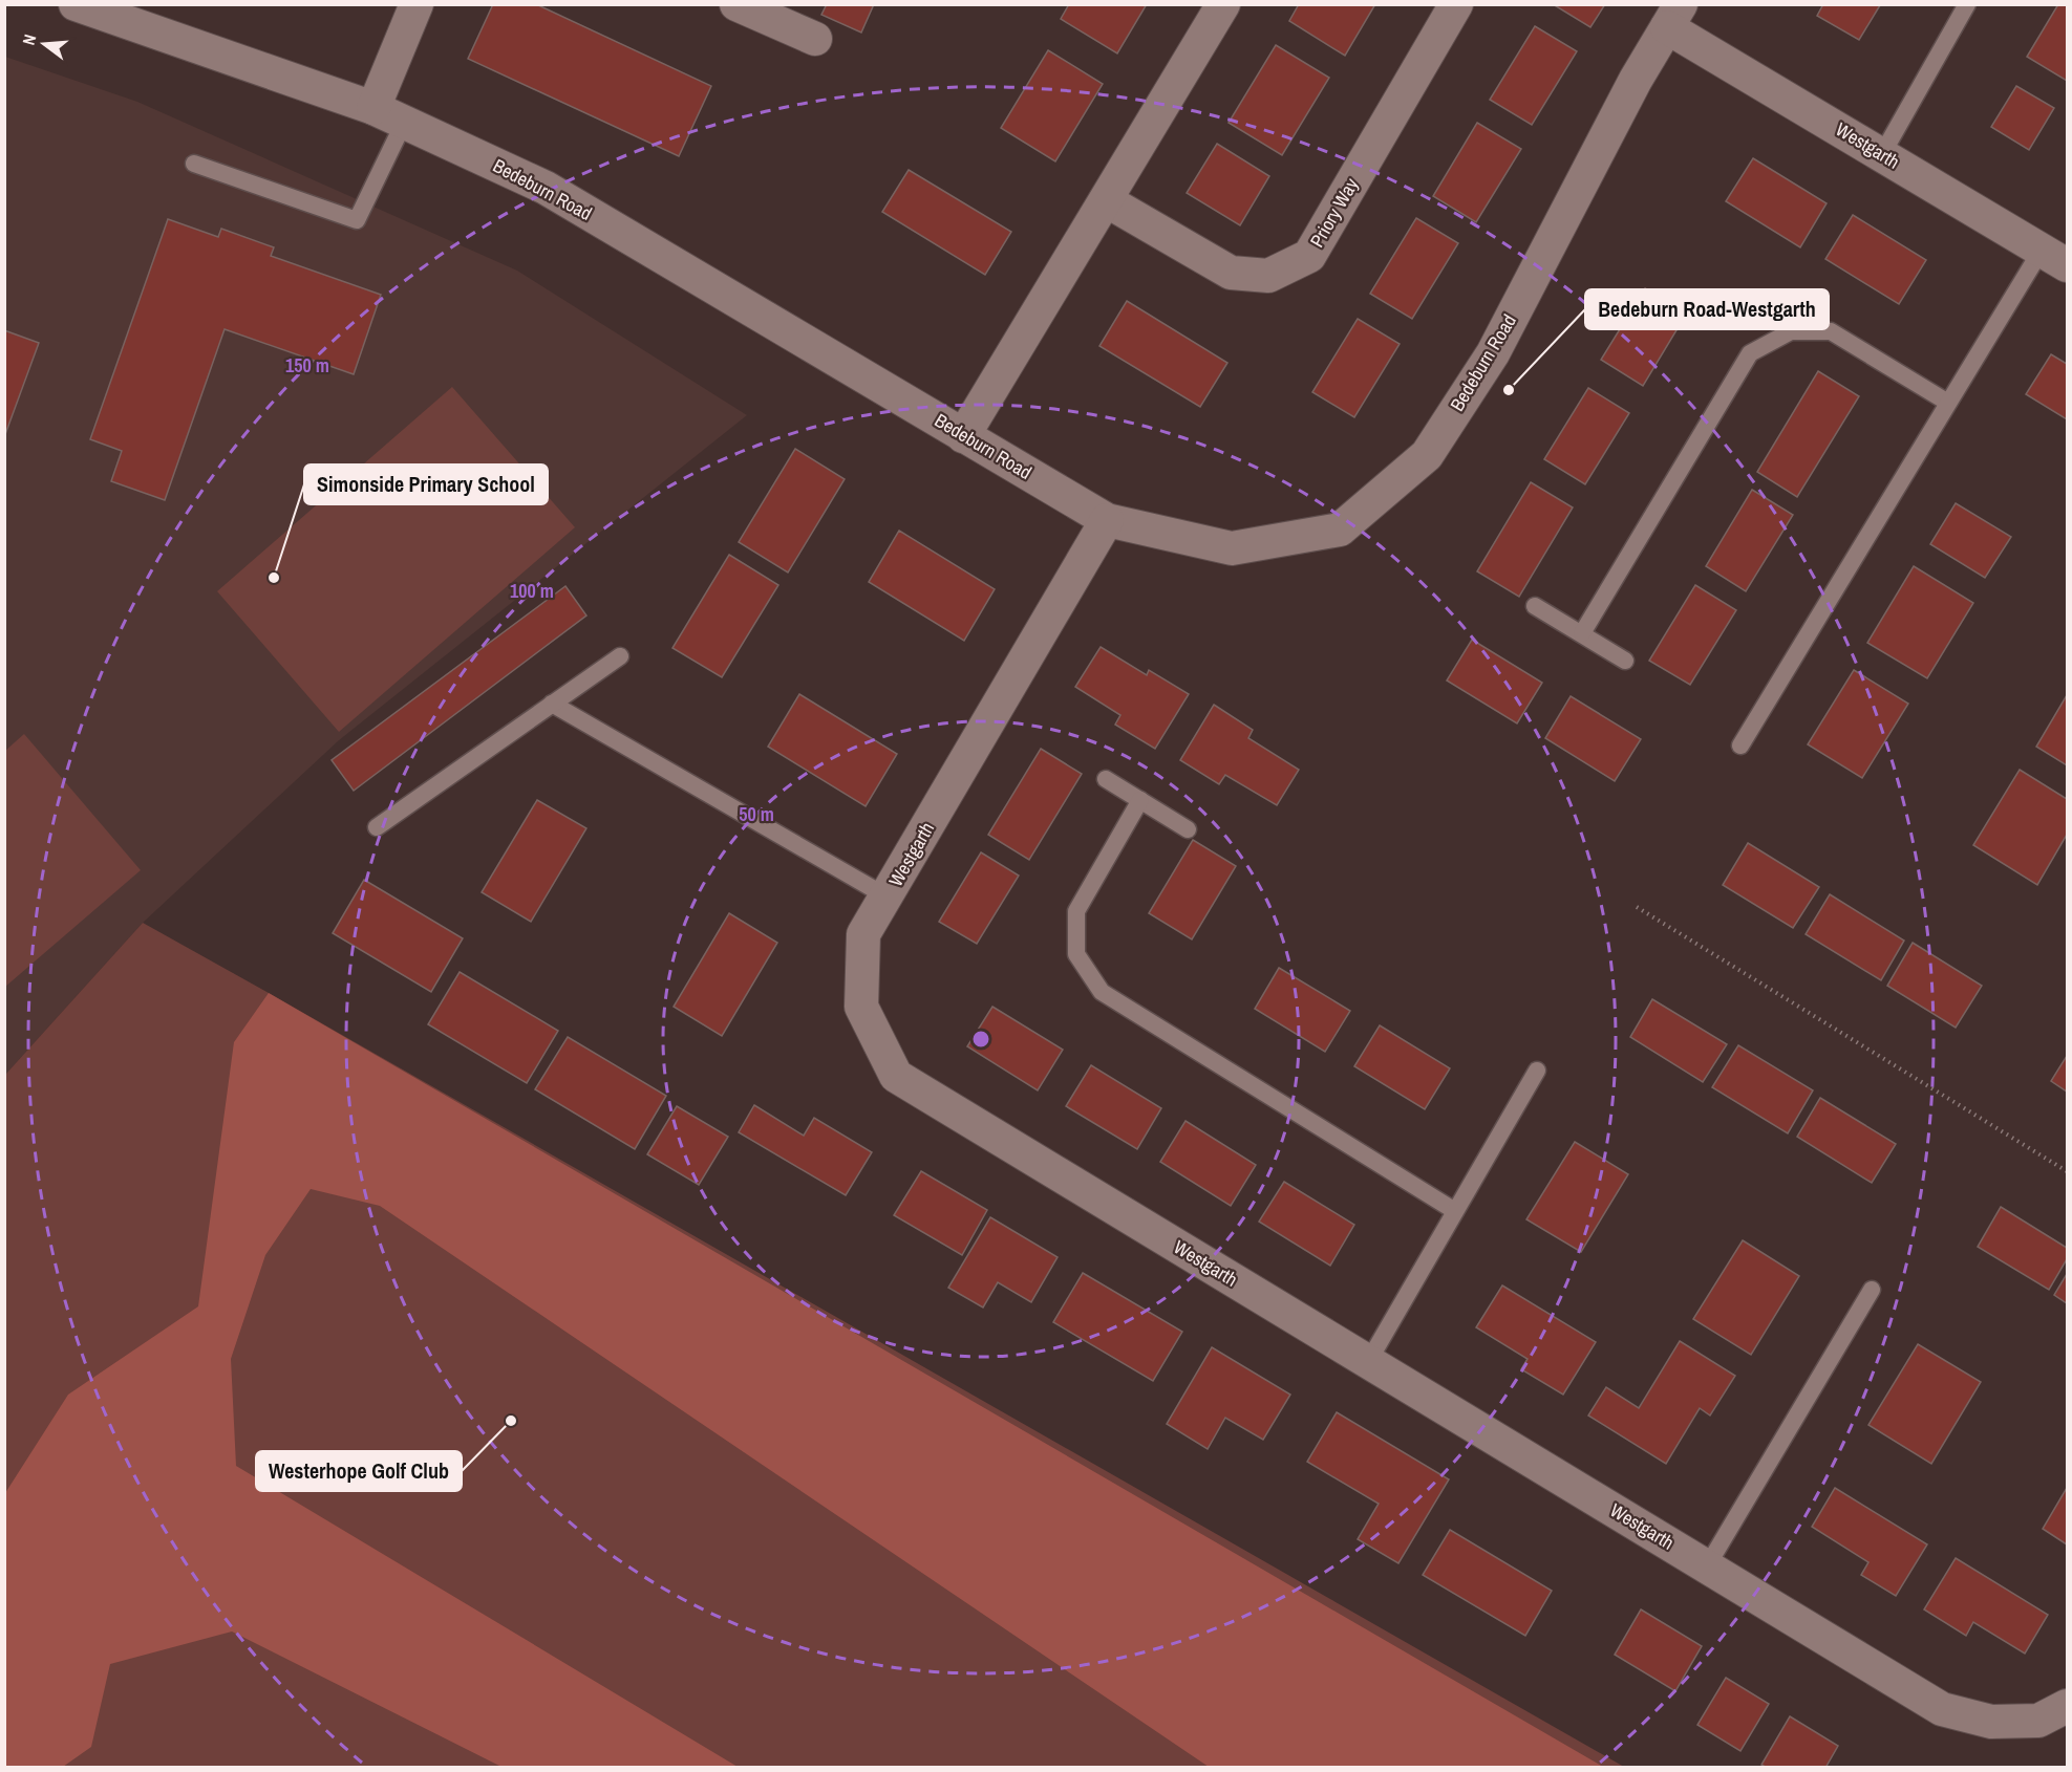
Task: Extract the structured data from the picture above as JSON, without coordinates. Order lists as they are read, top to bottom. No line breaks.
{"streets":{"street":["Westgarth","Bedeburn Road","Priory Way"]},"crossings":[["Westgarth","Bedeburn Road"]],"places":["Bedeburn Road-Westgarth","Simonside Primary School","Westerhope Golf Club"],"north":"left","rings":["150 m","100 m","50 m"]}
